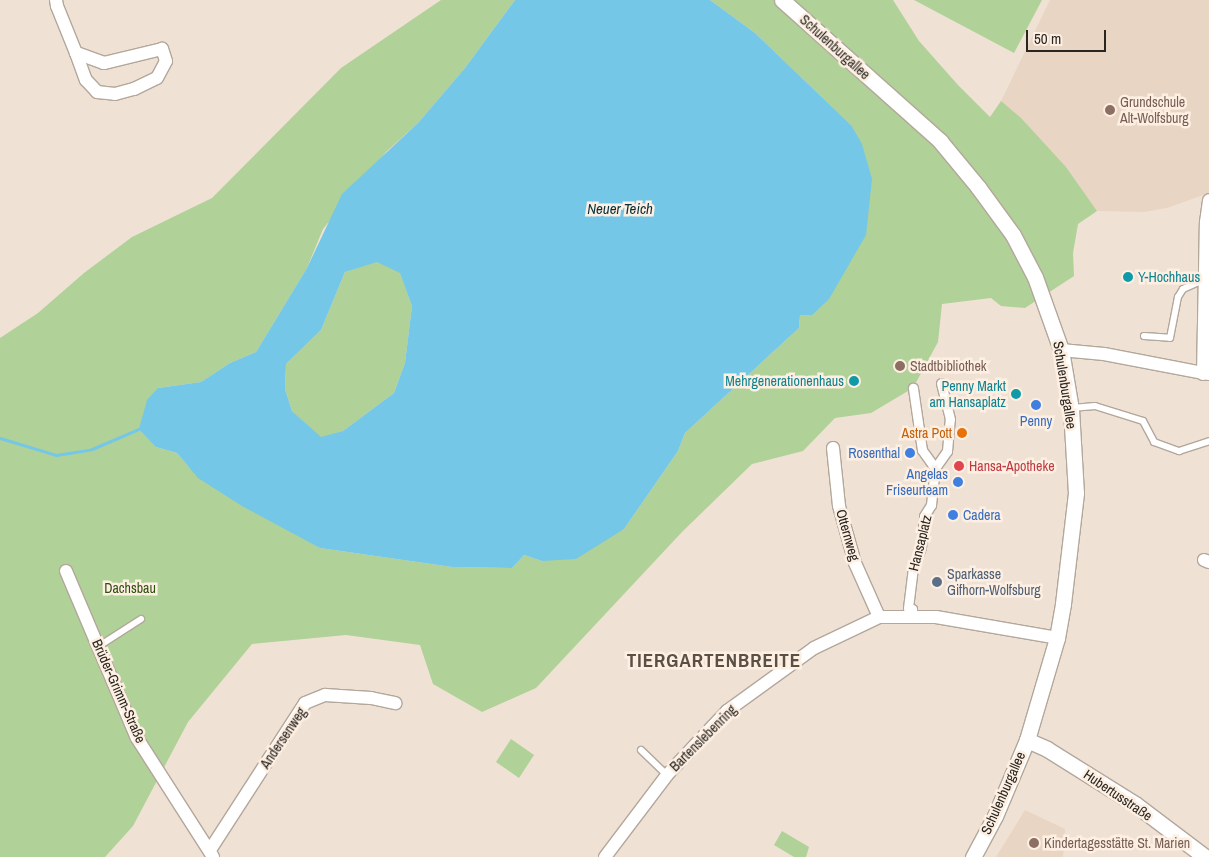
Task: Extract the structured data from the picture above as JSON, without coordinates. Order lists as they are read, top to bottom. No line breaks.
{"streets":{"street":["Schulenburgallee","Otternweg","Hansaplatz","Brüder-Grimm-Straße","Andersenweg","Bartenslebenring","Hubertusstraße"]},"crossings":[["Schulenburgallee","Bartenslebenring"],["Schulenburgallee","Hubertusstraße"],["Otternweg","Bartenslebenring"],["Hansaplatz","Bartenslebenring"],["Brüder-Grimm-Straße","Andersenweg"]],"districts":["TIERGARTENBREITE"],"water":["Neuer Teich"],"parks":["Dachsbau"],"places":["Grundschule Alt-Wolfsburg","Y-Hochhaus","Stadtbibliothek","Mehrgenerationenhaus","Penny Markt am Hansaplatz","Penny","Astra Pott","Rosenthal","Hansa-Apotheke","Angelas Friseurteam","Cadera","Sparkasse Gifhorn-Wolfsburg","Kindertagesstätte St. Marien"],"scale_bar":"50 m"}
